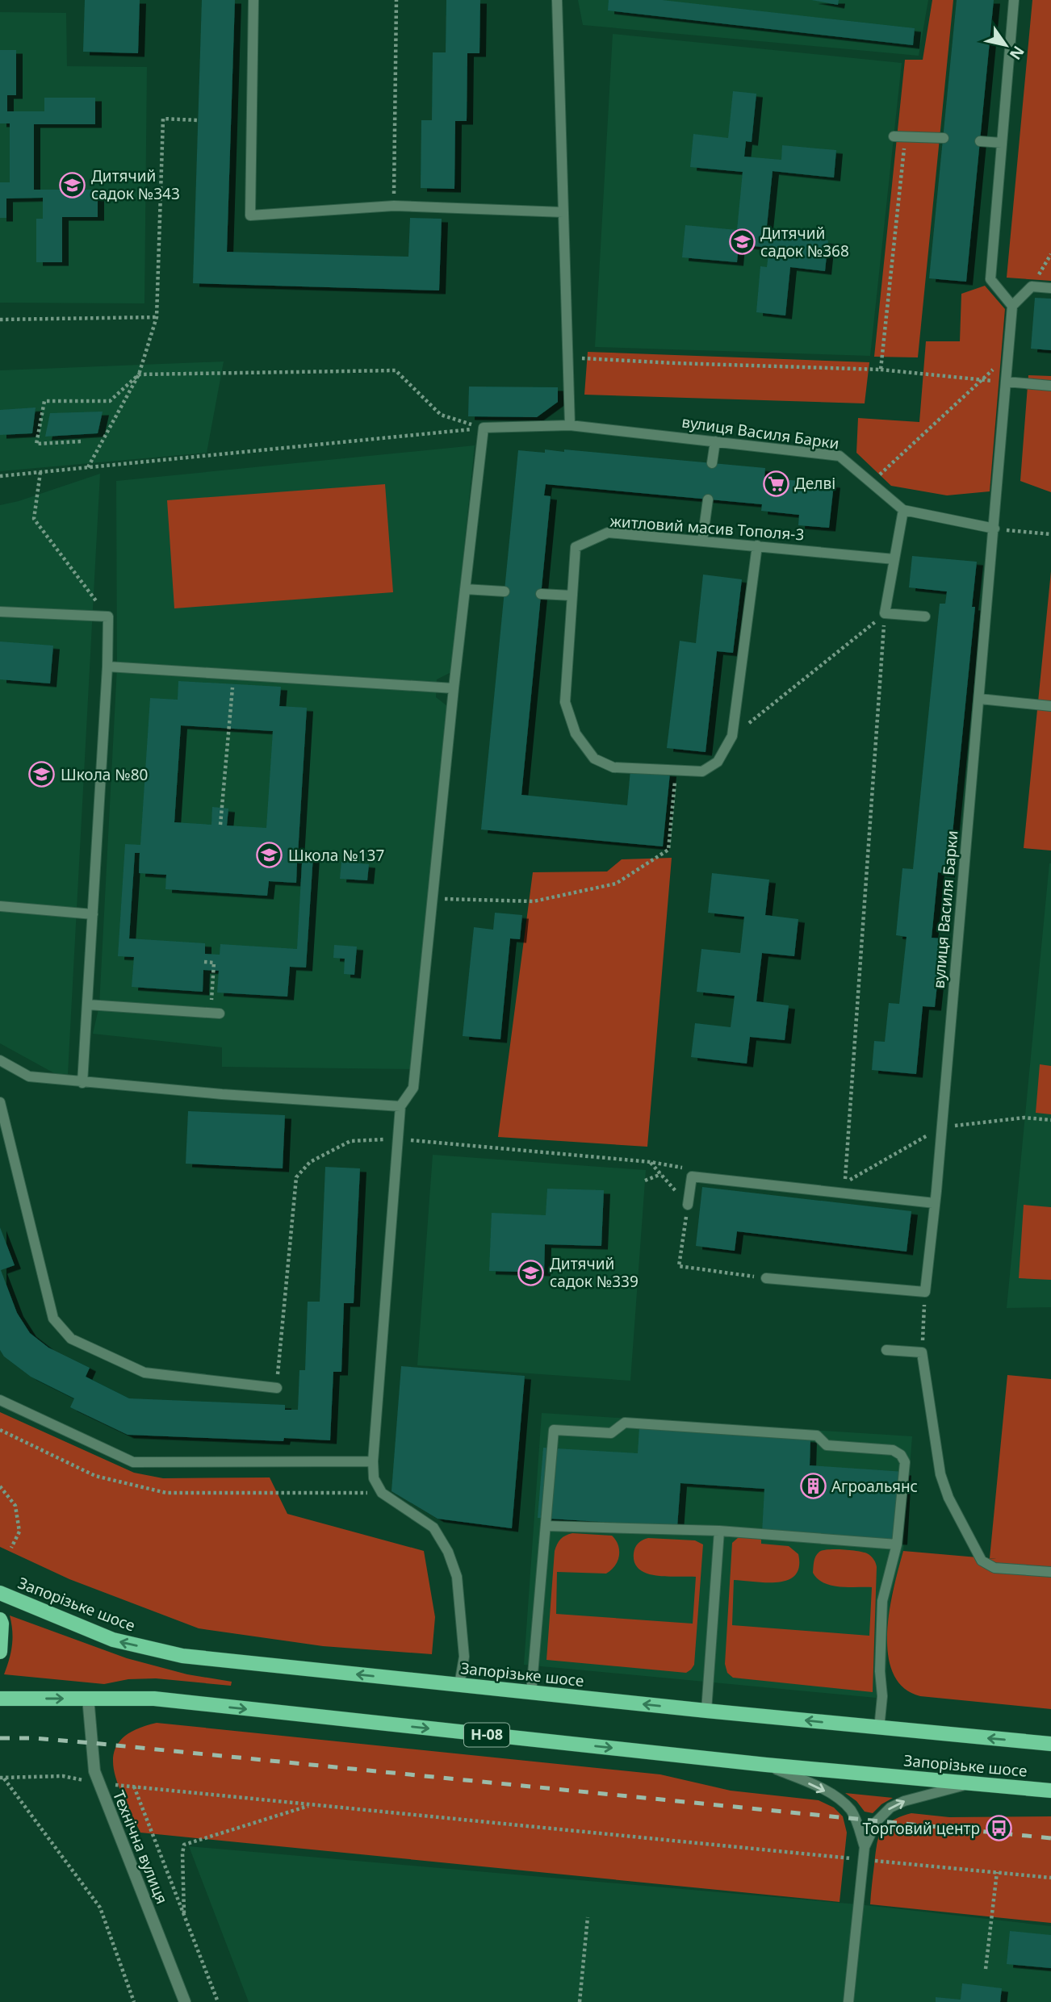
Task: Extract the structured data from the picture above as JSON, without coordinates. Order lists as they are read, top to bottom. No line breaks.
{"streets":{"main road":["Запорізьке шосе","Н-08"],"street":["Технічна вулиця"],"lane":["вулиця Василя Барки","житловий масив Тополя-3"]},"crossings":[["Запорізьке шосе","Технічна вулиця"]],"places":{"school or university":["Дитячий садок №343","Дитячий садок №368","Школа №80","Школа №137","Дитячий садок №339"],"supermarket":["Делві"],"building":["Агроальянс"],"bus stop":["Торговий центр"]},"north":"bottom right"}
